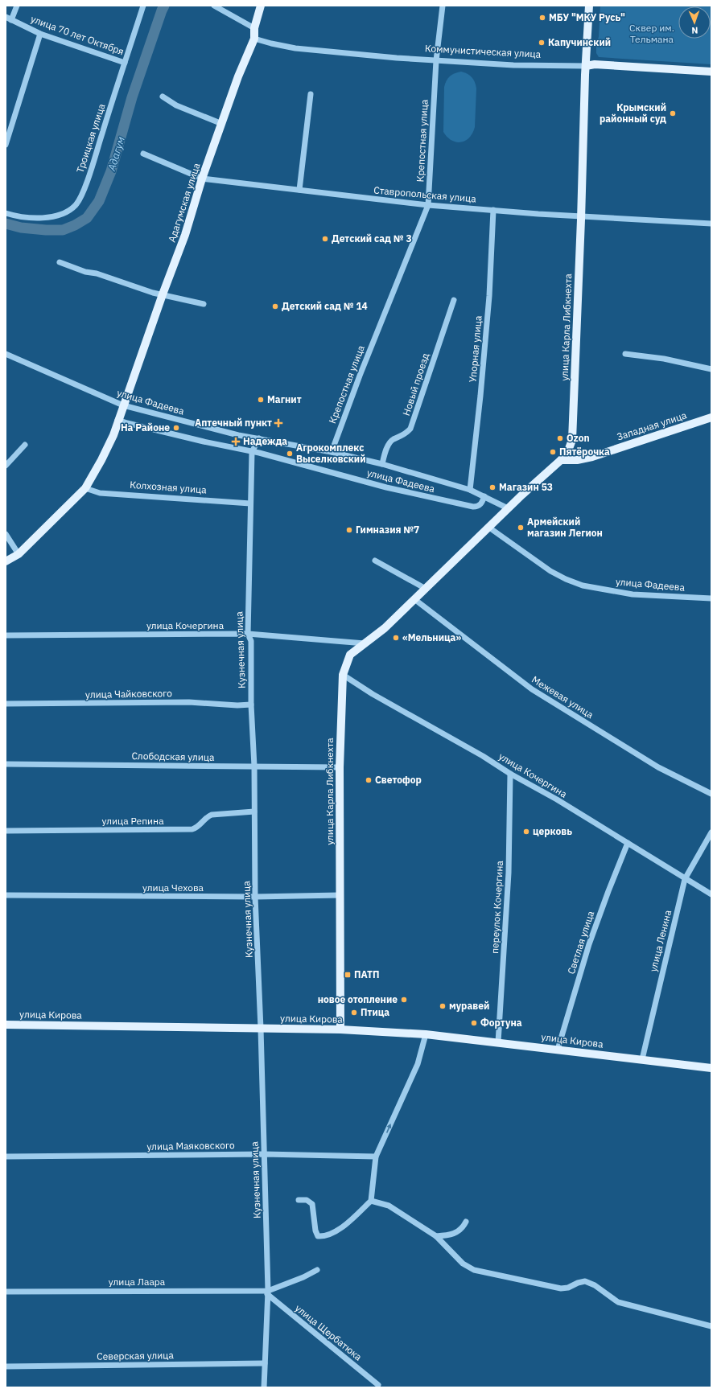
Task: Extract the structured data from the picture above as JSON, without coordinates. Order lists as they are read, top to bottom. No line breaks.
{"streets":{"main road":["Коммунистическая улица","Адагумская улица","улица Карла Либкнехта","Западная улица","улица Кирова"],"street":["улица 70 лет Октября","Троицкая улица","Крепостная улица","Ставропольская улица","Упорная улица","Новый проезд","улица Фадеева","Колхозная улица","улица Кочергина","Кузнечная улица","улица Чайковского","Межевая улица","Слободская улица","улица Репина","улица Чехова","переулок Кочергина","улица Ленина","Светлая улица","улица Маяковского","улица Лаара","улица Щербатюка","Северская улица"]},"crossings":[["улица 70 лет Октября","Троицкая улица"],["Коммунистическая улица","Крепостная улица"],["Коммунистическая улица","Адагумская улица"],["Коммунистическая улица","улица Карла Либкнехта"],["Крепостная улица","Ставропольская улица"],["Крепостная улица","улица Фадеева"],["Ставропольская улица","Адагумская улица"],["Ставропольская улица","улица Карла Либкнехта"],["Ставропольская улица","Упорная улица"],["Адагумская улица","улица Фадеева"],["улица Карла Либкнехта","улица Фадеева"],["улица Карла Либкнехта","Западная улица"],["улица Карла Либкнехта","улица Кочергина"],["улица Карла Либкнехта","Межевая улица"],["улица Карла Либкнехта","Слободская улица"],["улица Карла Либкнехта","улица Чехова"],["улица Карла Либкнехта","улица Кирова"],["Упорная улица","улица Фадеева"],["Новый проезд","улица Фадеева"],["улица Фадеева","Кузнечная улица"],["Колхозная улица","Кузнечная улица"],["улица Кочергина","Кузнечная улица"],["улица Кочергина","переулок Кочергина"],["улица Кочергина","улица Ленина"],["улица Кочергина","Светлая улица"],["Кузнечная улица","улица Чайковского"],["Кузнечная улица","Слободская улица"],["Кузнечная улица","улица Репина"],["Кузнечная улица","улица Чехова"],["Кузнечная улица","улица Кирова"],["Кузнечная улица","улица Маяковского"],["Кузнечная улица","улица Лаара"],["Кузнечная улица","улица Щербатюка"],["Кузнечная улица","Северская улица"],["переулок Кочергина","улица Кирова"],["улица Ленина","улица Кирова"],["Светлая улица","улица Кирова"],["улица Лаара","улица Щербатюка"]],"water":["Адагум"],"parks":["Сквер им. Тельмана"],"places":{"other":["МБУ \"МКУ Русь\"","Капучинский","Крымский районный суд","Детский сад № 3","Детский сад № 14","Магнит","На Районе","Ozon","Пятёрочка","Агрокомплекс Выселковский","Магазин 53","Армейский магазин Легион","Гимназия №7","«Мельница»","Светофор","церковь","новое отопление","муравей","Птица","Фортуна"],"health":["Аптечный пункт","Надежда"],"transit":["ПАТП"]},"north":"bottom"}
